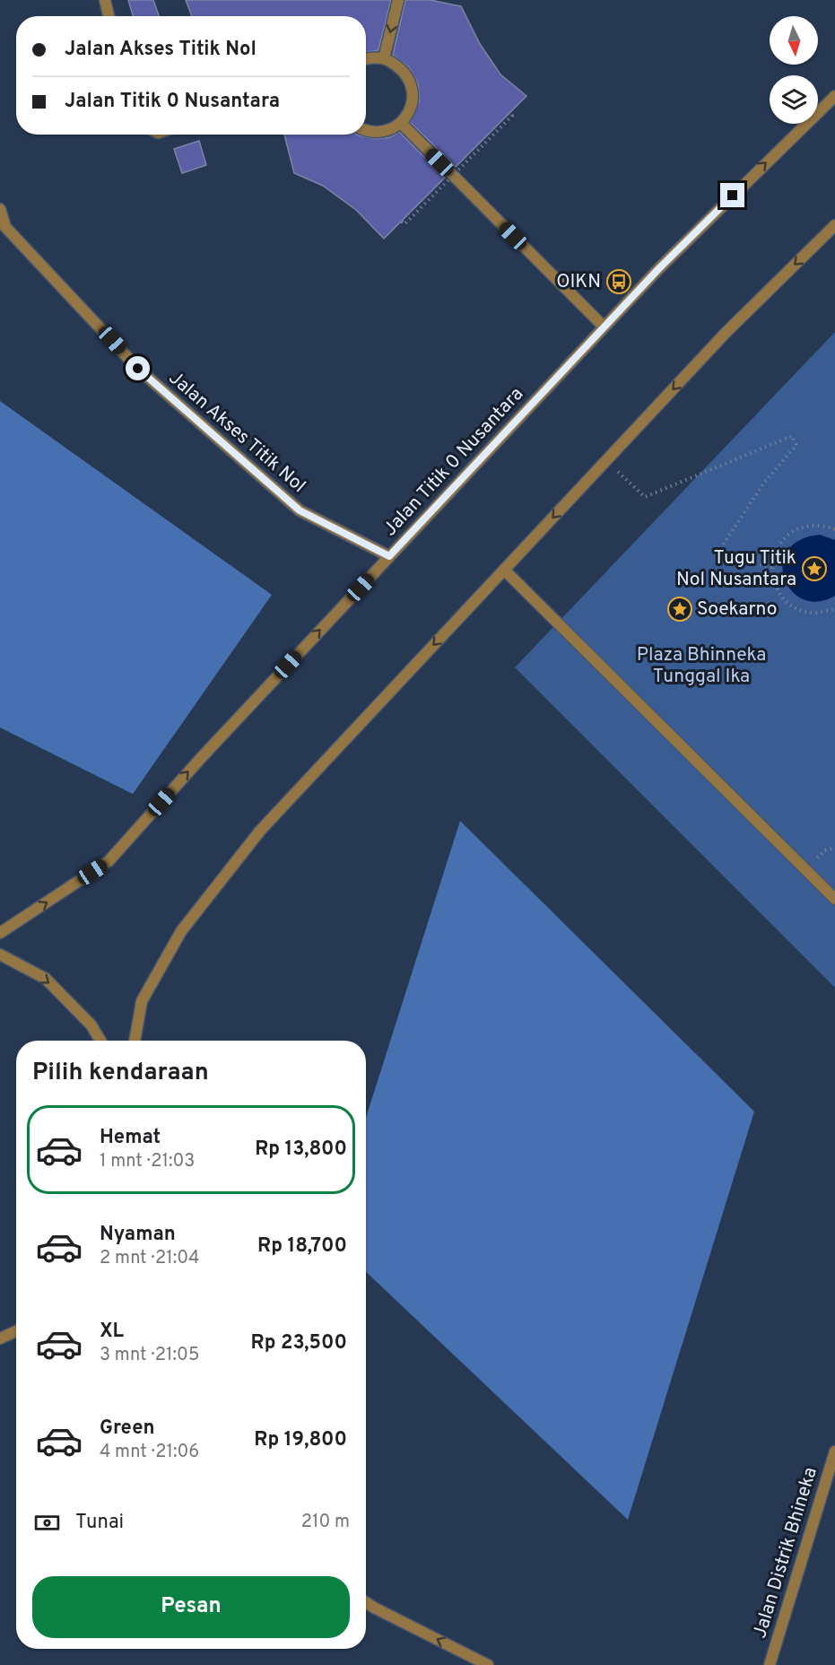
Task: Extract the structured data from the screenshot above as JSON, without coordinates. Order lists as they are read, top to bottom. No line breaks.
{"streets":{"street":["Jalan Akses Titik Nol","Jalan Titik 0 Nusantara","Jalan Distrik Bhineka"]},"crossings":[["Jalan Akses Titik Nol","Jalan Titik 0 Nusantara"]],"parks":["Plaza Bhinneka Tunggal Ika"],"places":{"bus stop":["OIKN"],"place":["Tugu Titik Nol Nusantara","Soekarno"]},"north":"bottom","page":{"banner":["Jalan Akses Titik Nol","Jalan Titik 0 Nusantara"],"heading":"Pilih kendaraan","list":[{"name":"Hemat","note":"1 mnt · 21:03","value":"Rp 13,800"},{"name":"Nyaman","note":"2 mnt · 21:04","value":"Rp 18,700"},{"name":"XL","note":"3 mnt · 21:05","value":"Rp 23,500"},{"name":"Green","note":"4 mnt · 21:06","value":"Rp 19,800"}],"pay":["Tunai","210 m"],"buttons":"Pesan"}}
